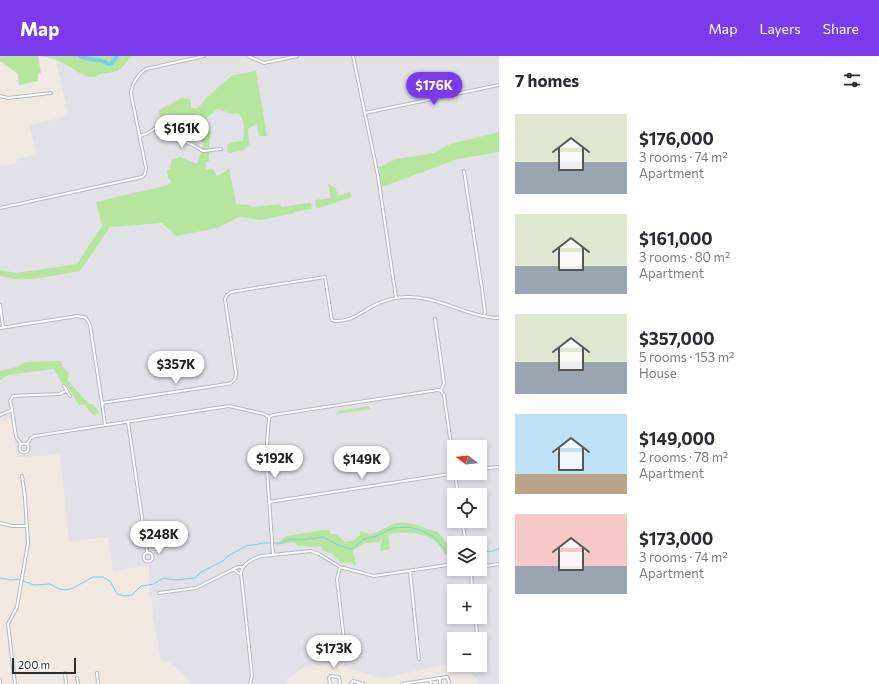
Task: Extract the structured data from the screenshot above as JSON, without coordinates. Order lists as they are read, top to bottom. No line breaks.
{"scale_bar":"200 m","north":"left","page":{"header":"Map","nav":["Map","Layers","Share"],"heading":"7 homes","price":["$176K","$161K","$357K","$192K","$149K","$248K","$173K"],"list":[{"name":"$176,000","note":"3 rooms · 74 m² · Apartment"},{"name":"$161,000","note":"3 rooms · 80 m² · Apartment"},{"name":"$357,000","note":"5 rooms · 153 m² · House"},{"name":"$149,000","note":"2 rooms · 78 m² · Apartment"},{"name":"$173,000","note":"3 rooms · 74 m² · Apartment"}],"map_buttons":["+","−"],"scale":"200 m"}}
